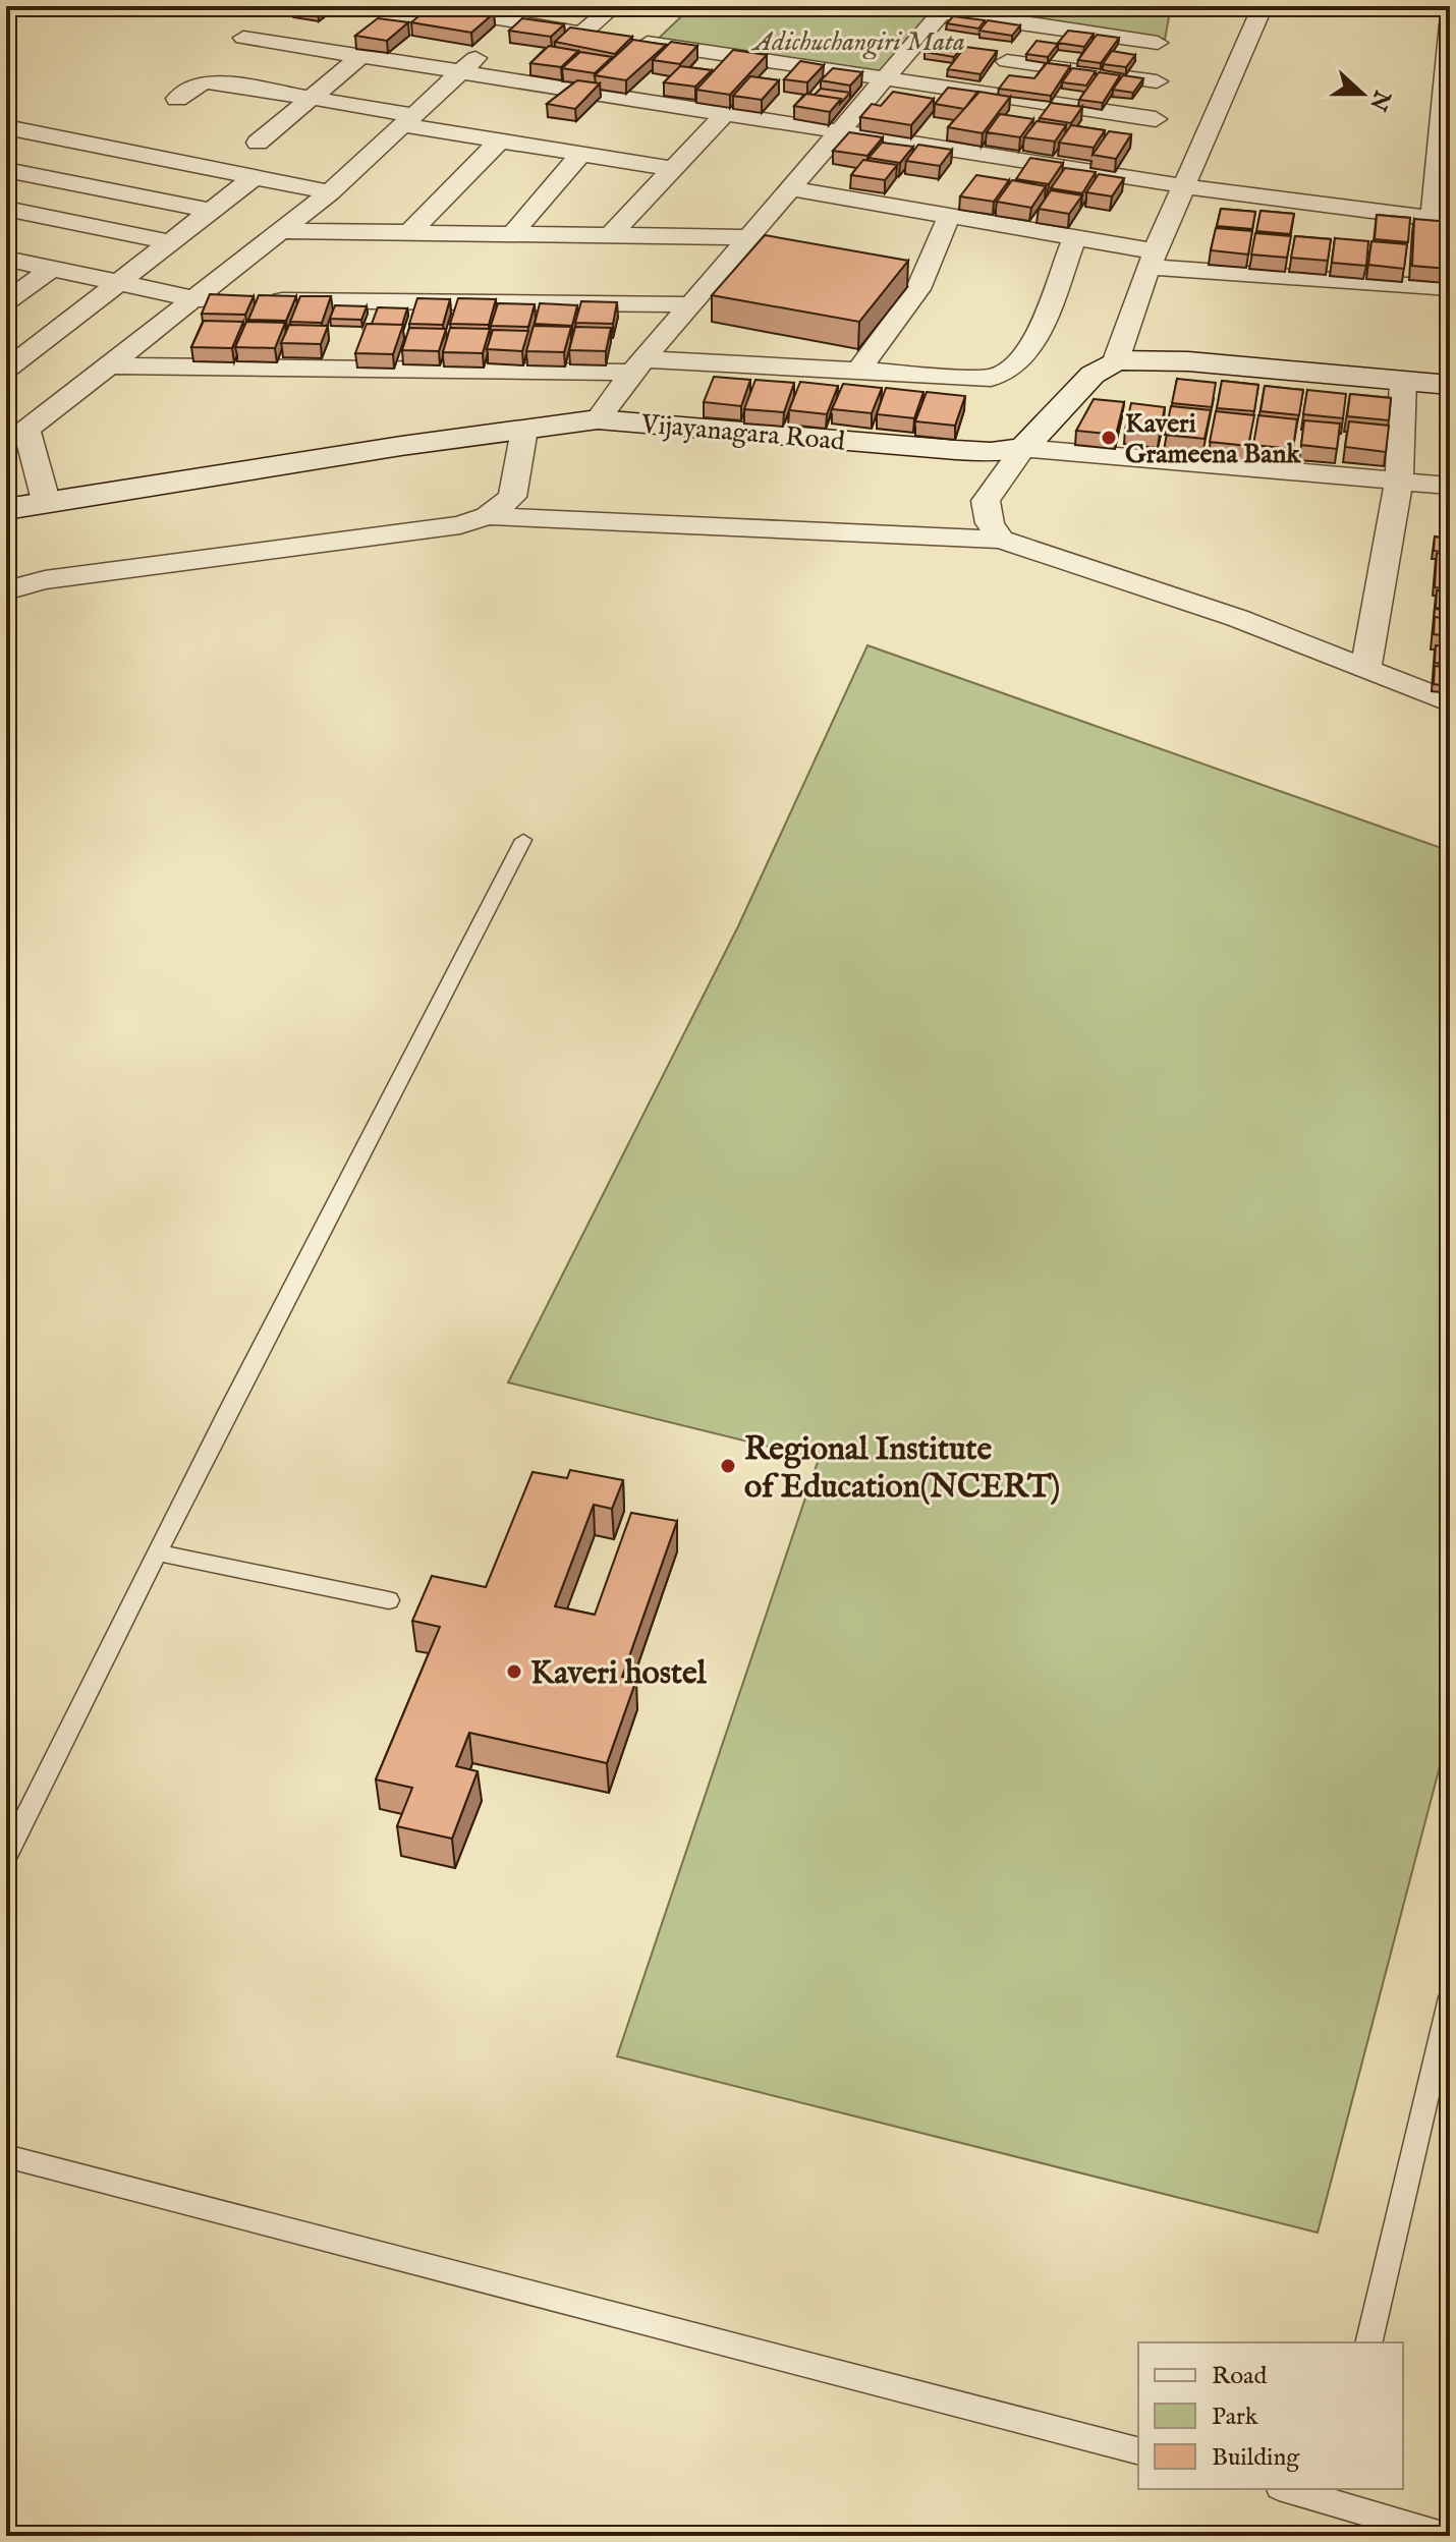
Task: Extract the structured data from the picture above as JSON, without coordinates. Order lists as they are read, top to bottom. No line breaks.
{"streets":{"street":["Vijayanagara Road"]},"parks":["Adichuchangiri Mata"],"places":["Kaveri Grameena Bank","Regional Institute of Education(NCERT)","Kaveri hostel"],"legend":["Road","Park","Building"],"north":"right"}
